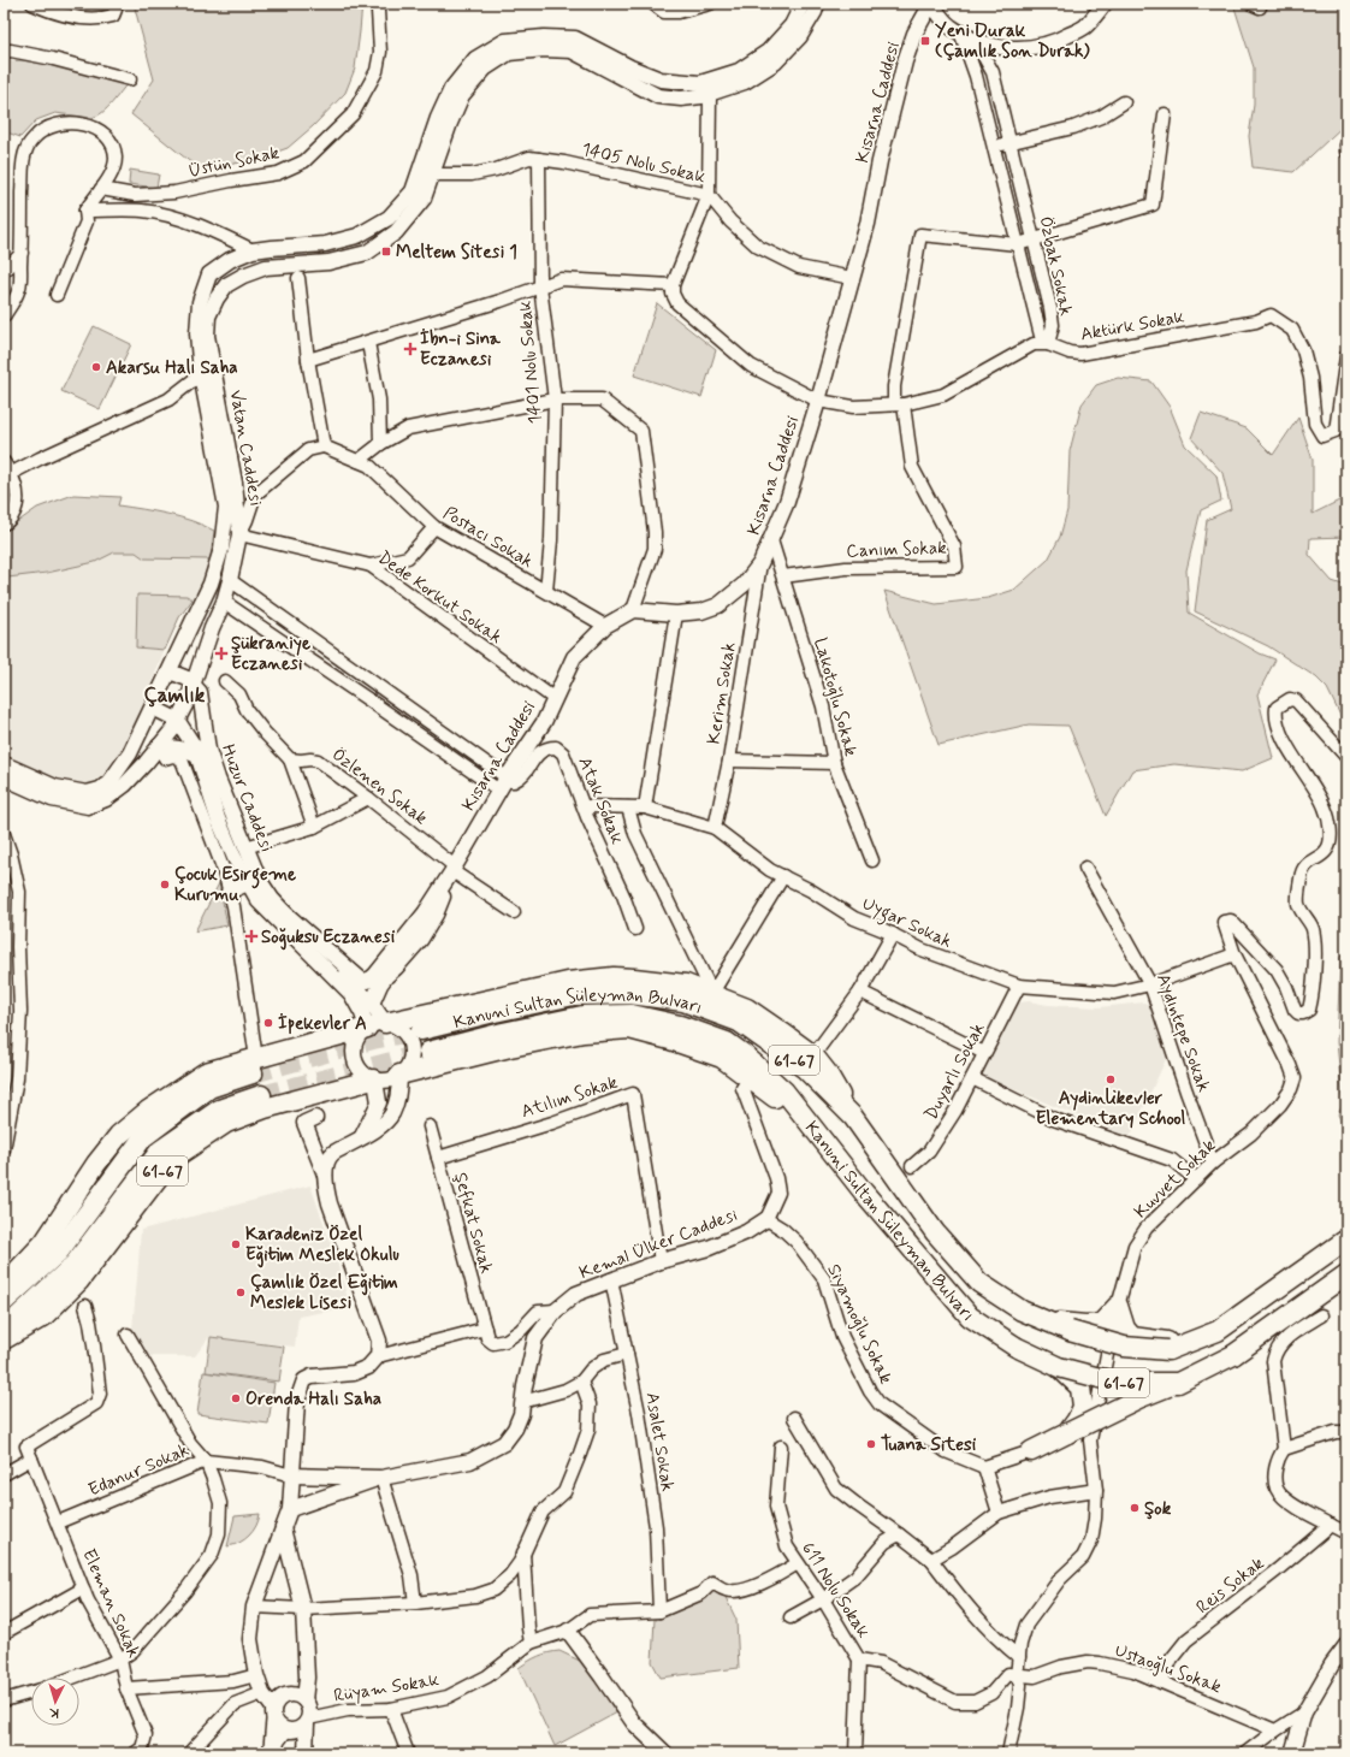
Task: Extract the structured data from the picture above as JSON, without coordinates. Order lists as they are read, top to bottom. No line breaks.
{"streets":{"main road":["Kanuni Sultan Süleyman Bulvarı","61-67"],"street":["Kisarna Caddesi","Üstün Sokak","1405 Nolu Sokak","Özbak Sokak","Aktürk Sokak","1401 Nolu Sokak","Vatan Caddesi","Postacı Sokak","Canım Sokak","Dede Korkut Sokak","Kerim Sokak","Lakotoğlu Sokak","Özlenen Sokak","Huzur Caddesi","Atak Sokak","Uygar Sokak","Aydıntepe Sokak","Duyarlı Sokak","Atılım Sokak","Kuvvet Sokak","Şefkat Sokak","Kemal Ülker Caddesi","Siyamoğlu Sokak","Asalet Sokak","Edanur Sokak","Reis Sokak","611 Nolu Sokak","Eleman Sokak","Ustaoğlu Sokak","Rüyam Sokak"]},"crossings":[["Kisarna Caddesi","1405 Nolu Sokak"],["Kisarna Caddesi","Postacı Sokak"],["Kisarna Caddesi","Dede Korkut Sokak"],["Kisarna Caddesi","Kerim Sokak"],["Kisarna Caddesi","Lakotoğlu Sokak"],["Kisarna Caddesi","Özlenen Sokak"],["Kisarna Caddesi","Atak Sokak"],["1405 Nolu Sokak","1401 Nolu Sokak"],["1405 Nolu Sokak","Vatan Caddesi"],["Özbak Sokak","Aktürk Sokak"],["1401 Nolu Sokak","Postacı Sokak"],["Vatan Caddesi","Dede Korkut Sokak"],["Vatan Caddesi","Huzur Caddesi"],["Canım Sokak","Lakotoğlu Sokak"],["Kerim Sokak","Uygar Sokak"],["Huzur Caddesi","61-67"],["Atak Sokak","Uygar Sokak"],["Uygar Sokak","Aydıntepe Sokak"],["Uygar Sokak","Duyarlı Sokak"],["Uygar Sokak","Kuvvet Sokak"],["Kanuni Sultan Süleyman Bulvarı","61-67"],["Aydıntepe Sokak","Kuvvet Sokak"],["61-67","Kuvvet Sokak"],["Atılım Sokak","Şefkat Sokak"],["Atılım Sokak","Kemal Ülker Caddesi"],["Kuvvet Sokak","Ustaoğlu Sokak"],["Kemal Ülker Caddesi","Siyamoğlu Sokak"],["Kemal Ülker Caddesi","Asalet Sokak"],["Kemal Ülker Caddesi","Edanur Sokak"],["Asalet Sokak","Rüyam Sokak"],["Edanur Sokak","Eleman Sokak"],["Reis Sokak","Ustaoğlu Sokak"],["611 Nolu Sokak","Ustaoğlu Sokak"]],"districts":["Çamlık"],"places":{"transit":["Yeni Durak (Çamlık Son Durak)","Meltem Sitesi 1"],"health":["İbn-i Sina Eczanesi","Şükraniye Eczanesi","Soğuksu Eczanesi"],"other":["Akarsu Halı Saha","Çocuk Esirgeme Kurumu","İpekevler A","Aydinlikevler Elementary School","Karadeniz Özel Eğitim Meslek Okulu","Çamlık Özel Eğitim Meslek Lisesi","Orenda Halı Saha","Tuana Sitesi","Şok"]},"north":"bottom"}
